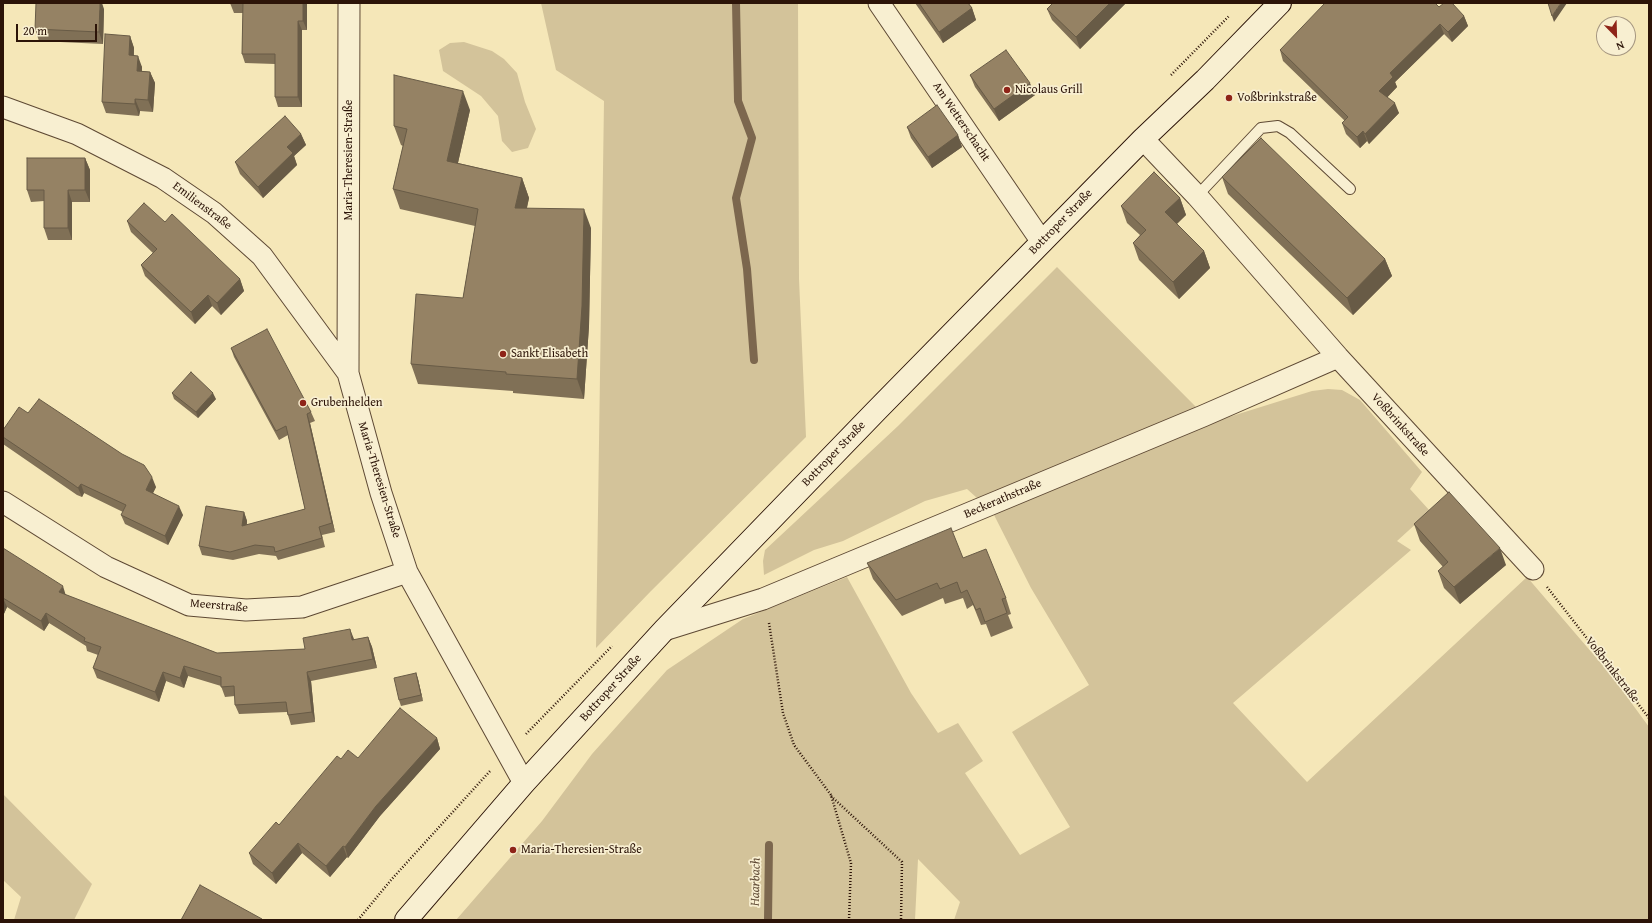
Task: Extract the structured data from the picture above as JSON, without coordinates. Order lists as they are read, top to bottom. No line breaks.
{"streets":{"main road":["Bottroper Straße"],"street":["Am Wetterschacht","Maria-Theresien-Straße","Emilienstraße","Voßbrinkstraße","Beckerathstraße","Meerstraße"]},"crossings":[["Am Wetterschacht","Bottroper Straße"],["Maria-Theresien-Straße","Emilienstraße"],["Maria-Theresien-Straße","Bottroper Straße"],["Maria-Theresien-Straße","Meerstraße"],["Bottroper Straße","Voßbrinkstraße"],["Bottroper Straße","Beckerathstraße"],["Voßbrinkstraße","Beckerathstraße"]],"water":["Haarbach"],"places":["Nicolaus Grill","Voßbrinkstraße","Sankt Elisabeth","Grubenhelden","Maria-Theresien-Straße"],"scale_bar":"20 m","north":"bottom right"}
